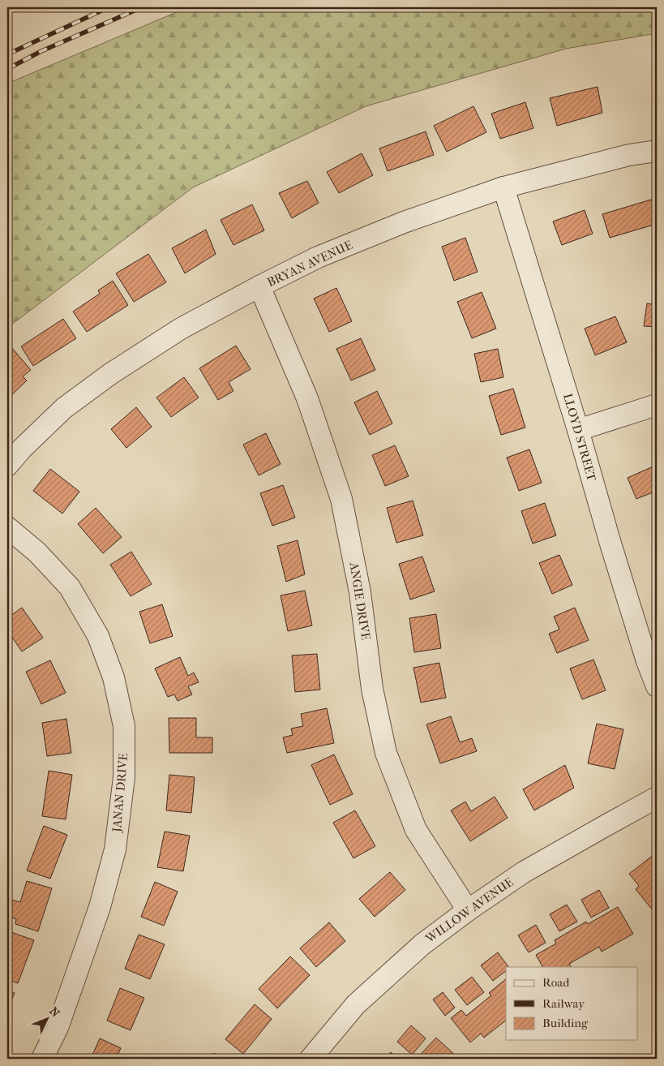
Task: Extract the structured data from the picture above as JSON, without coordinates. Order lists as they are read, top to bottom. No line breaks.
{"streets":{"street":["BRYAN AVENUE","LLOYD STREET","ANGIE DRIVE","JANAN DRIVE","WILLOW AVENUE"]},"crossings":[["BRYAN AVENUE","LLOYD STREET"],["BRYAN AVENUE","ANGIE DRIVE"],["ANGIE DRIVE","WILLOW AVENUE"]],"legend":["Road","Railway","Building"],"north":"top right"}
